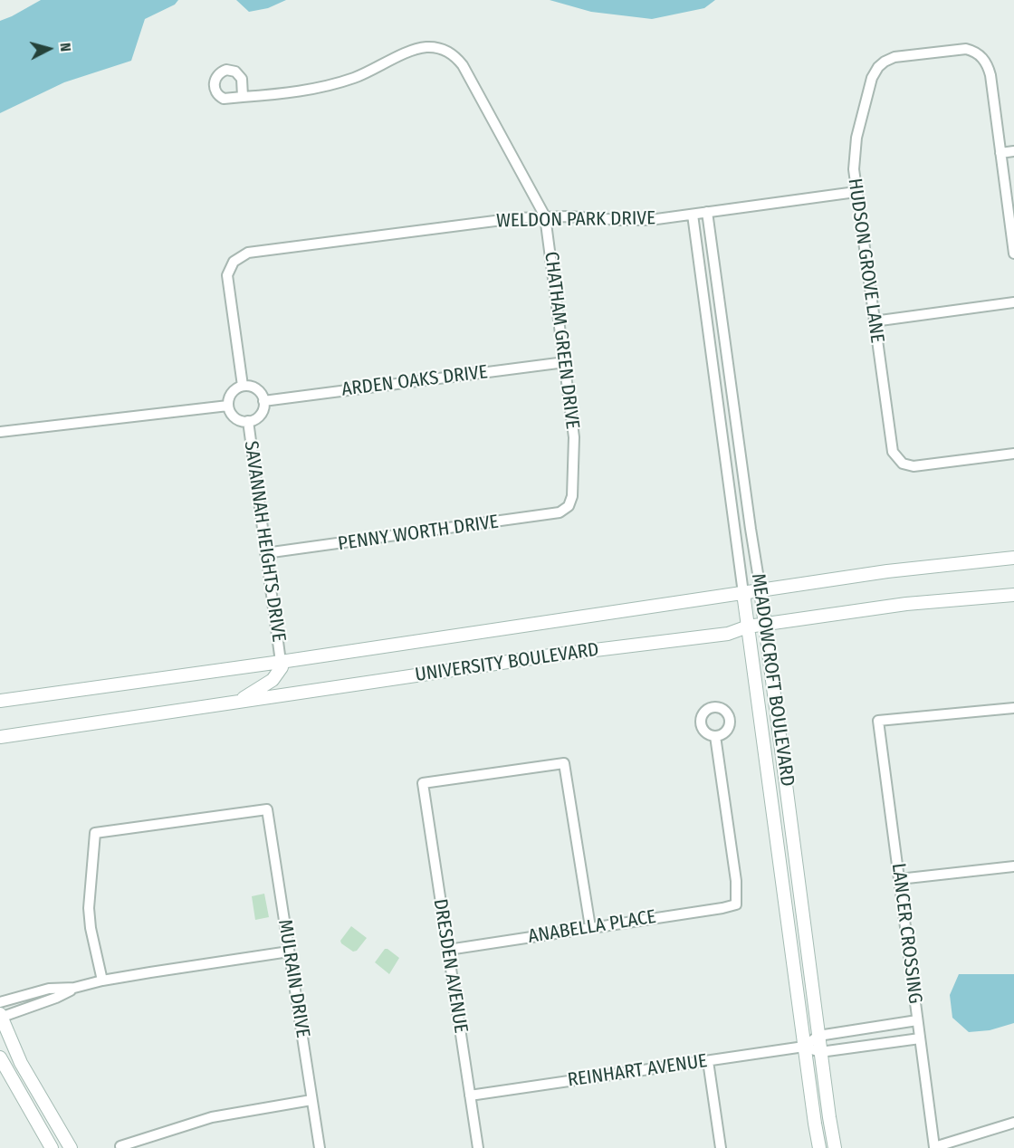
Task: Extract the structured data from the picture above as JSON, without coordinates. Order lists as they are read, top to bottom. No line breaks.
{"streets":{"main road":["UNIVERSITY BOULEVARD","MEADOWCROFT BOULEVARD"],"street":["WELDON PARK DRIVE","HUDSON GROVE LANE","CHATHAM GREEN DRIVE","ARDEN OAKS DRIVE","PENNY WORTH DRIVE","SAVANNAH HEIGHTS DRIVE","ANABELLA PLACE","LANCER CROSSING","DRESDEN AVENUE","MULRAIN DRIVE","REINHART AVENUE"]},"crossings":[["WELDON PARK DRIVE","HUDSON GROVE LANE"],["WELDON PARK DRIVE","CHATHAM GREEN DRIVE"],["WELDON PARK DRIVE","ARDEN OAKS DRIVE"],["WELDON PARK DRIVE","SAVANNAH HEIGHTS DRIVE"],["WELDON PARK DRIVE","MEADOWCROFT BOULEVARD"],["CHATHAM GREEN DRIVE","ARDEN OAKS DRIVE"],["CHATHAM GREEN DRIVE","PENNY WORTH DRIVE"],["ARDEN OAKS DRIVE","SAVANNAH HEIGHTS DRIVE"],["PENNY WORTH DRIVE","SAVANNAH HEIGHTS DRIVE"],["SAVANNAH HEIGHTS DRIVE","UNIVERSITY BOULEVARD"],["UNIVERSITY BOULEVARD","MEADOWCROFT BOULEVARD"],["MEADOWCROFT BOULEVARD","REINHART AVENUE"],["ANABELLA PLACE","DRESDEN AVENUE"],["LANCER CROSSING","REINHART AVENUE"],["DRESDEN AVENUE","REINHART AVENUE"]],"north":"right"}
